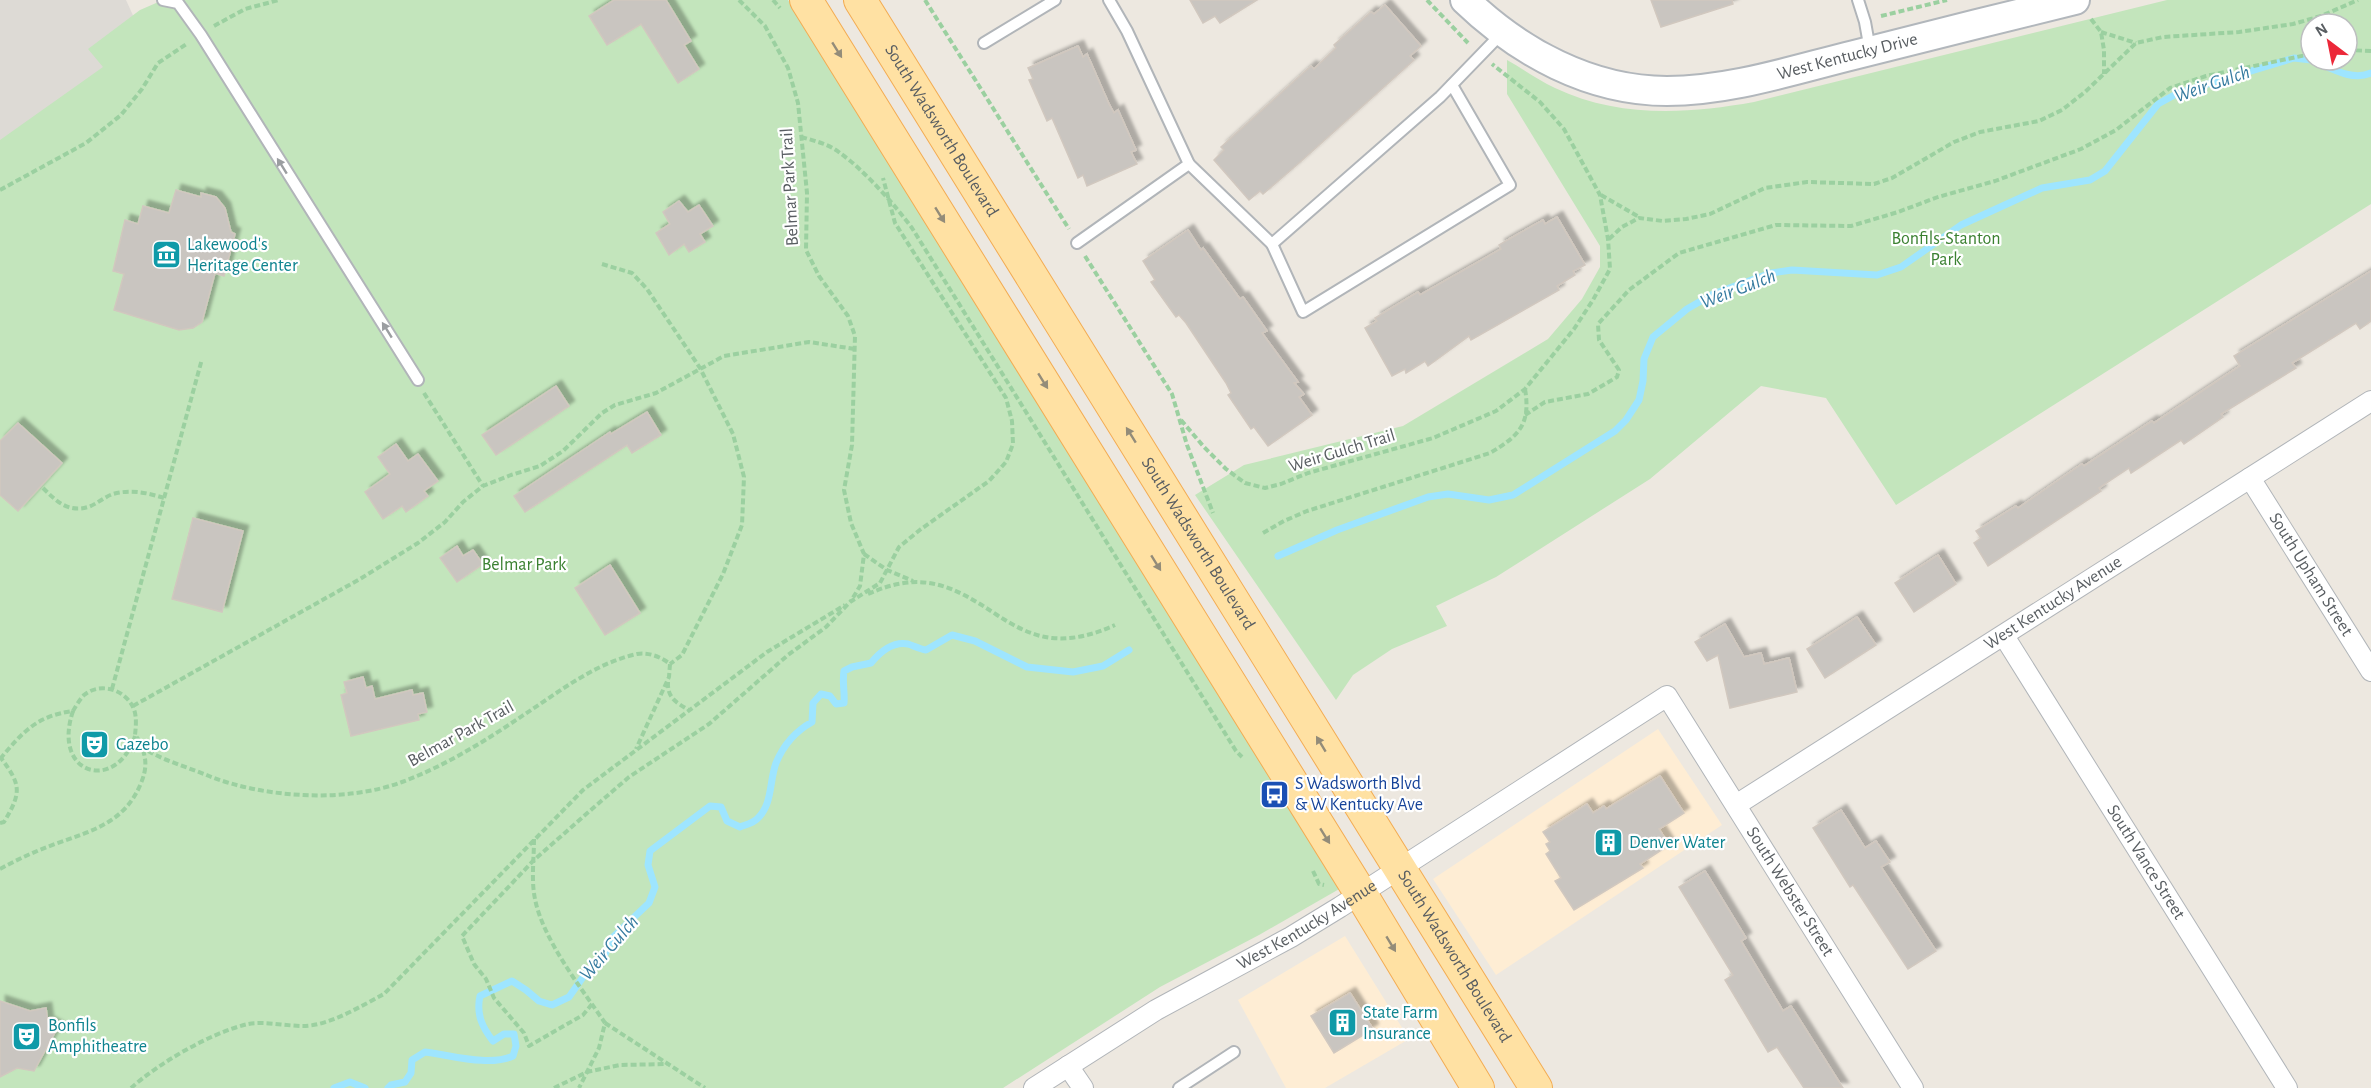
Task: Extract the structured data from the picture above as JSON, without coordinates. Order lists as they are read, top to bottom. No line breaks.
{"streets":{"main road":["South Wadsworth Boulevard"],"street":["West Kentucky Drive","South Upham Street","West Kentucky Avenue","South Vance Street","South Webster Street"],"path":["Belmar Park Trail","Weir Gulch Trail"]},"crossings":[["South Wadsworth Boulevard","West Kentucky Avenue"],["South Upham Street","West Kentucky Avenue"],["West Kentucky Avenue","South Vance Street"],["West Kentucky Avenue","South Webster Street"]],"water":["Weir Gulch"],"parks":["Bonfils-Stanton Park","Belmar Park"],"places":{"museum":["Lakewood's Heritage Center"],"theatre":["Gazebo","Bonfils Amphitheatre"],"bus stop":["S Wadsworth Blvd & W Kentucky Ave"],"building":["Denver Water","State Farm Insurance"]},"north":"top left"}
